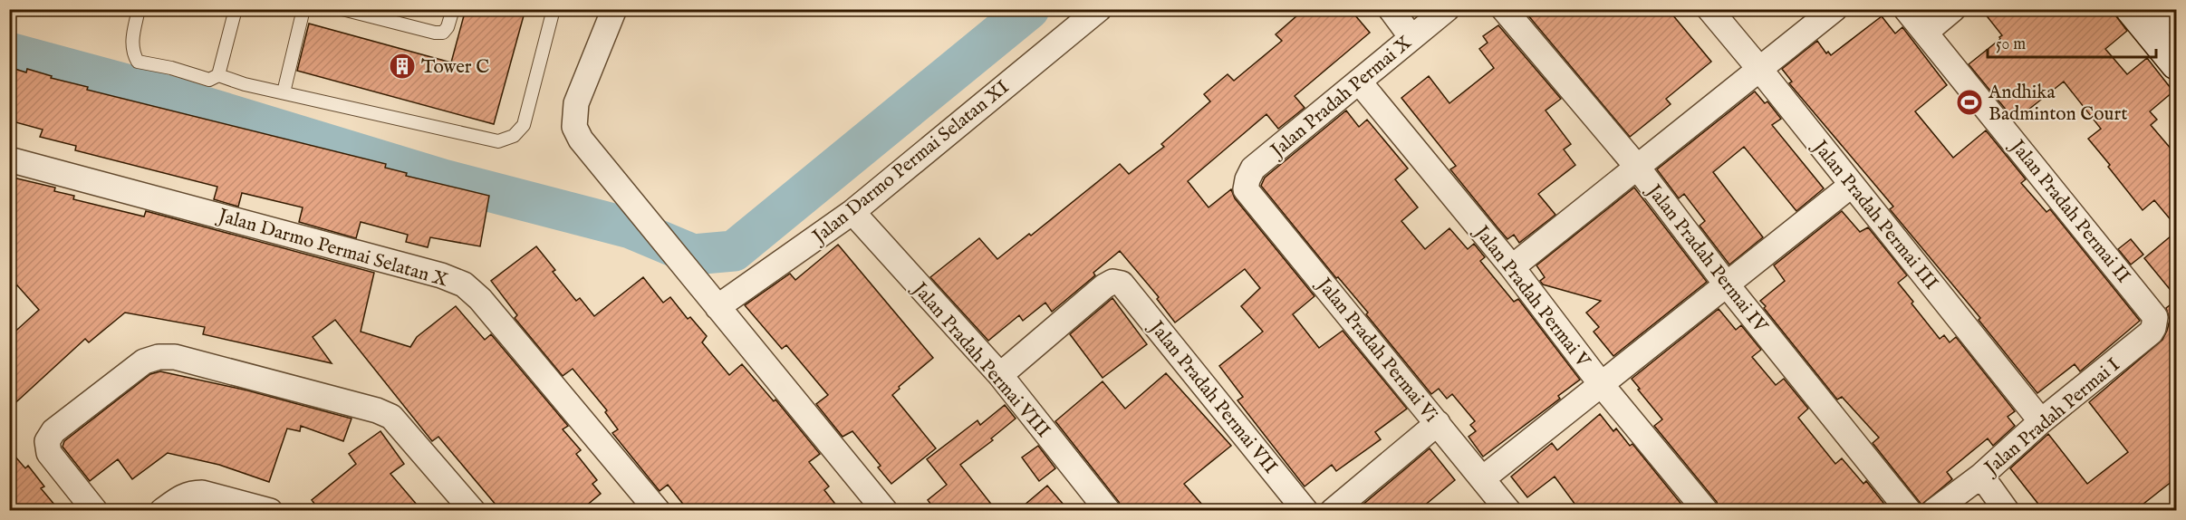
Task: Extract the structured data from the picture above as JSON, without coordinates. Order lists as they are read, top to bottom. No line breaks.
{"streets":{"street":["Jalan Pradah Permai X","Jalan Darmo Permai Selatan XI","Jalan Pradah Permai II","Jalan Pradah Permai III","Jalan Darmo Permai Selatan X","Jalan Pradah Permai IV","Jalan Pradah Permai V","Jalan Pradah Permai Vi","Jalan Pradah Permai VIII","Jalan Pradah Permai VII","Jalan Pradah Permai I"]},"crossings":[["Jalan Pradah Permai X","Jalan Pradah Permai V"],["Jalan Pradah Permai X","Jalan Pradah Permai Vi"],["Jalan Darmo Permai Selatan XI","Jalan Pradah Permai VIII"],["Jalan Pradah Permai II","Jalan Pradah Permai I"],["Jalan Pradah Permai III","Jalan Pradah Permai I"],["Jalan Pradah Permai VIII","Jalan Pradah Permai VII"]],"places":{"building":["Tower C"],"sports":["Andhika Badminton Court"]},"scale_bar":"50 m"}
